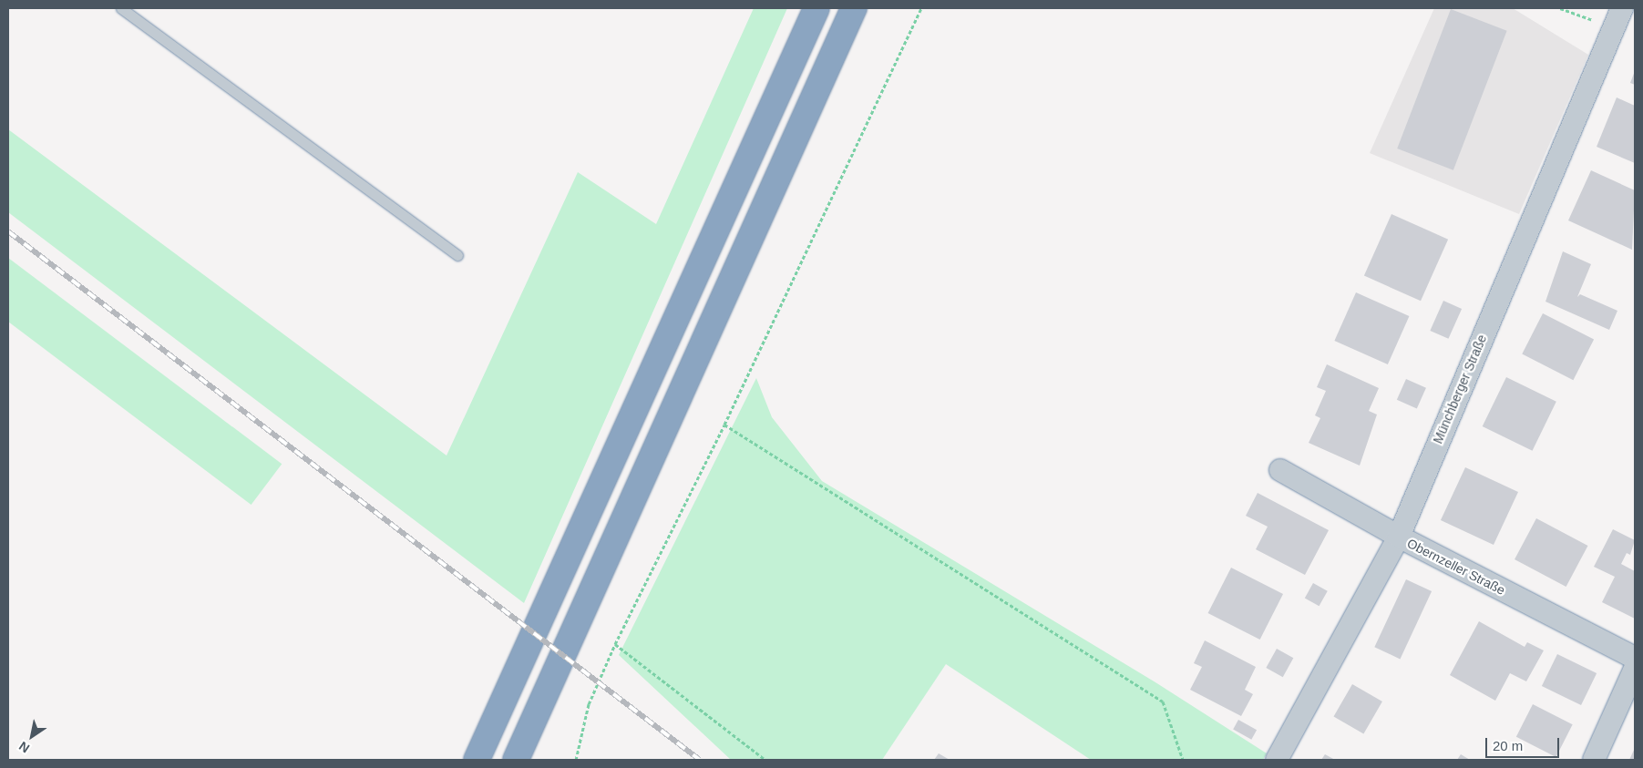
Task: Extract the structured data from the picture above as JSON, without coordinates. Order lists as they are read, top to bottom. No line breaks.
{"streets":{"street":["Münchberger Straße","Obernzeller Straße"]},"crossings":[["Münchberger Straße","Obernzeller Straße"]],"scale_bar":"20 m","north":"bottom left"}
